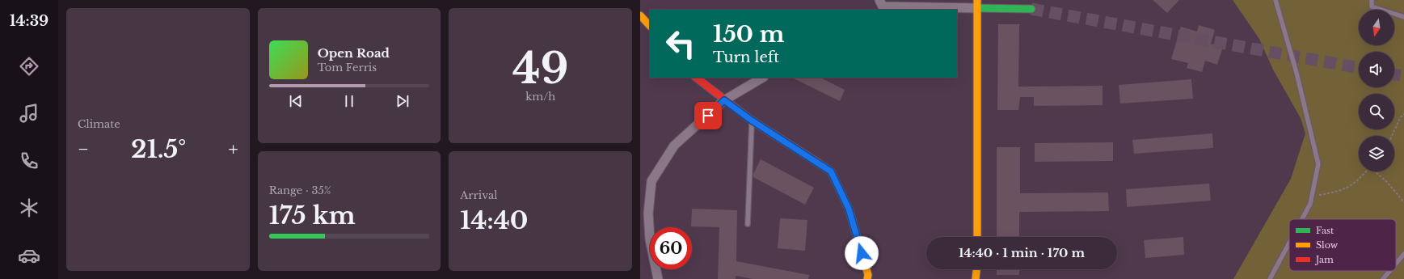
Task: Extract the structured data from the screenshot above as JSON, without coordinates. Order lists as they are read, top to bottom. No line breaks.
{"legend":["Fast","Slow","Jam"],"north":"bottom","page":{"tabs":"14:39","tile":["Climate",["49","km/h"],["Range · 35%","175 km"],["Arrival","14:40"]],"turn":["150 m","Turn left"],"song":["Open Road","Tom Ferris"],"heat":["−","21.5°","+"],"limit":"60","trip":"14:40 · 1 min · 170 m"}}
